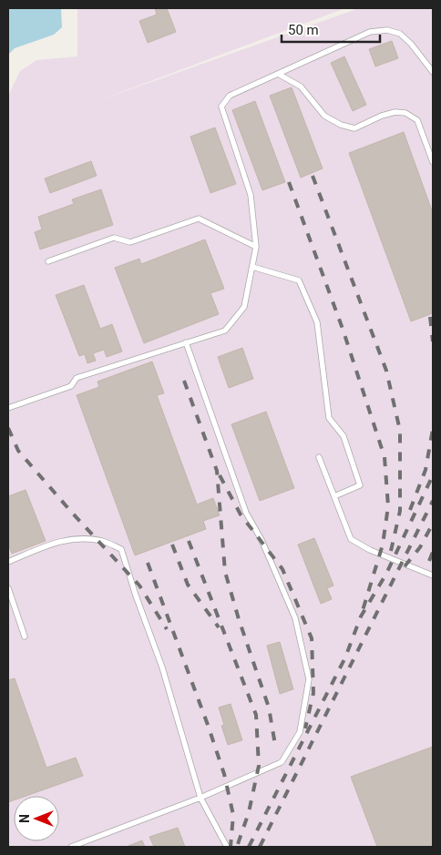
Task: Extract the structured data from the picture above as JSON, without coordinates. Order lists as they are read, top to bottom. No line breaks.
{"scale_bar":"50 m","north":"left"}
